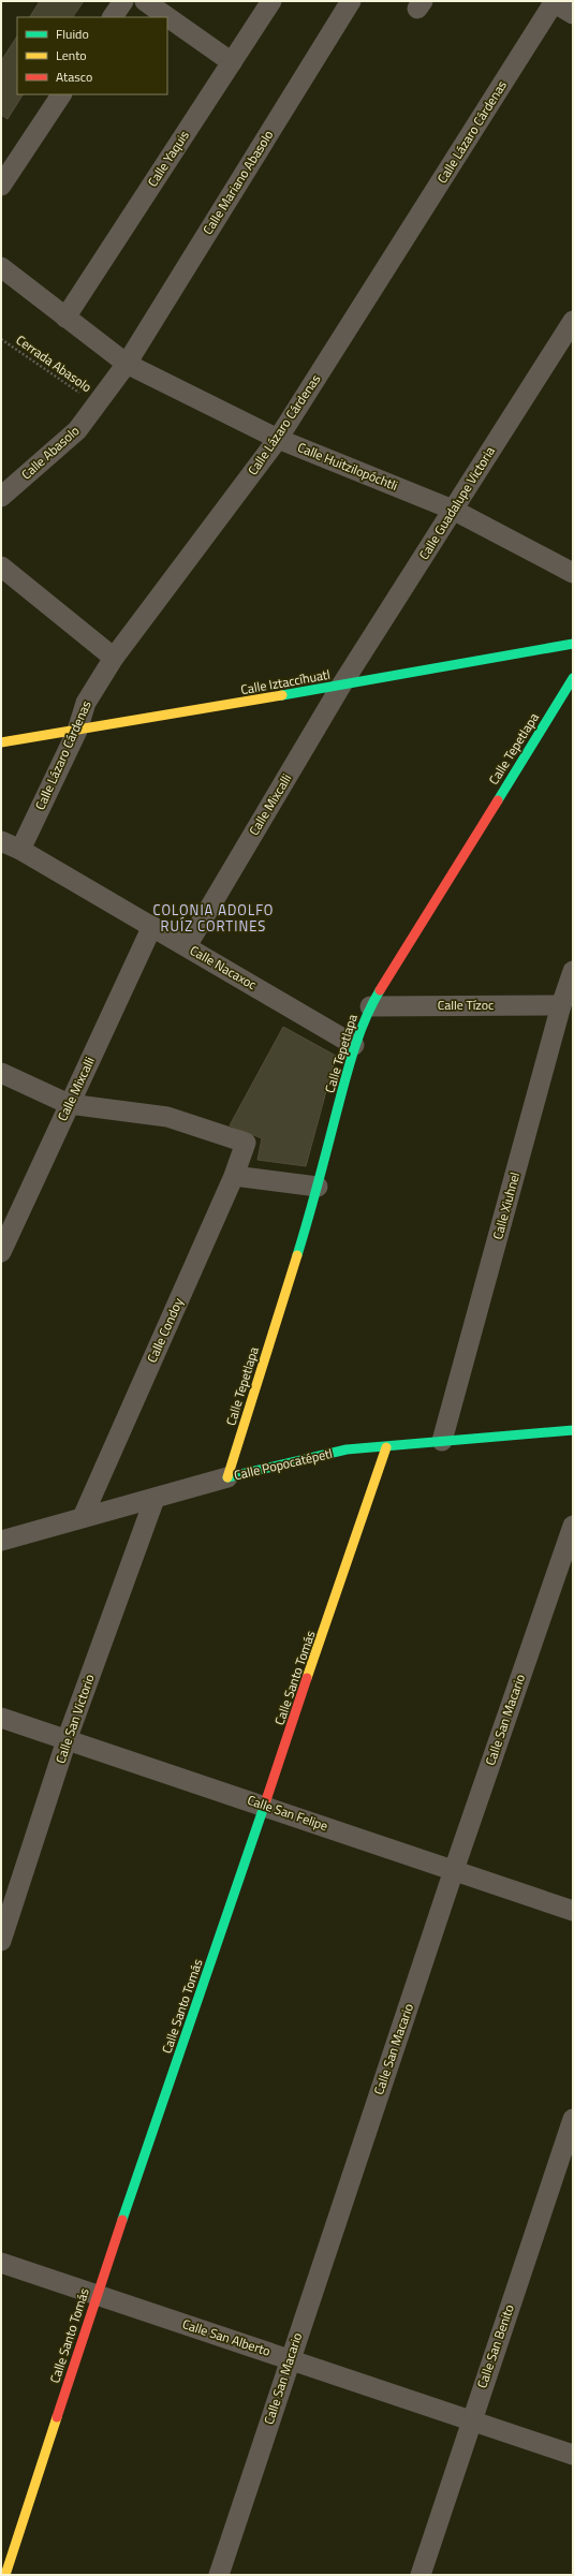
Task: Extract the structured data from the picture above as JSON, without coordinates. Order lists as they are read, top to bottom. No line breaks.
{"streets":{"street":["Calle Lázaro Cárdenas","Calle Yaquis","Calle Mariano Abasolo","Calle Abasolo","Calle Huitzilopóchtli","Calle Guadalupe Victoria","Calle Iztaccíhuatl","Calle Tepetlapa","Calle Mixcalli","Calle Nacaxoc","Calle Tízoc","Calle Xiuhnel","Calle Condoy","Calle Popocatépetl","Calle Santo Tomás","Calle San Victorio","Calle San Macario","Calle San Felipe","Calle San Alberto","Calle San Benito"],"path":["Cerrada Abasolo"]},"crossings":[["Calle Lázaro Cárdenas","Calle Huitzilopóchtli"],["Calle Lázaro Cárdenas","Calle Iztaccíhuatl"],["Calle Lázaro Cárdenas","Calle Nacaxoc"],["Calle Yaquis","Calle Huitzilopóchtli"],["Calle Mariano Abasolo","Calle Abasolo"],["Calle Mariano Abasolo","Calle Huitzilopóchtli"],["Cerrada Abasolo","Calle Abasolo"],["Calle Abasolo","Calle Huitzilopóchtli"],["Calle Huitzilopóchtli","Calle Guadalupe Victoria"],["Calle Guadalupe Victoria","Calle Iztaccíhuatl"],["Calle Guadalupe Victoria","Calle Mixcalli"],["Calle Iztaccíhuatl","Calle Mixcalli"],["Calle Tepetlapa","Calle Nacaxoc"],["Calle Tepetlapa","Calle Tízoc"],["Calle Tepetlapa","Calle Popocatépetl"],["Calle Mixcalli","Calle Nacaxoc"],["Calle Mixcalli","Calle Condoy"],["Calle Tízoc","Calle Xiuhnel"],["Calle Xiuhnel","Calle Popocatépetl"],["Calle Condoy","Calle Popocatépetl"],["Calle Popocatépetl","Calle Santo Tomás"],["Calle Popocatépetl","Calle San Victorio"],["Calle Santo Tomás","Calle San Felipe"],["Calle Santo Tomás","Calle San Alberto"],["Calle San Victorio","Calle San Felipe"],["Calle San Macario","Calle San Felipe"],["Calle San Macario","Calle San Alberto"],["Calle San Alberto","Calle San Benito"]],"districts":["COLONIA ADOLFO RUÍZ CORTINES"],"legend":["Fluido","Lento","Atasco"]}
